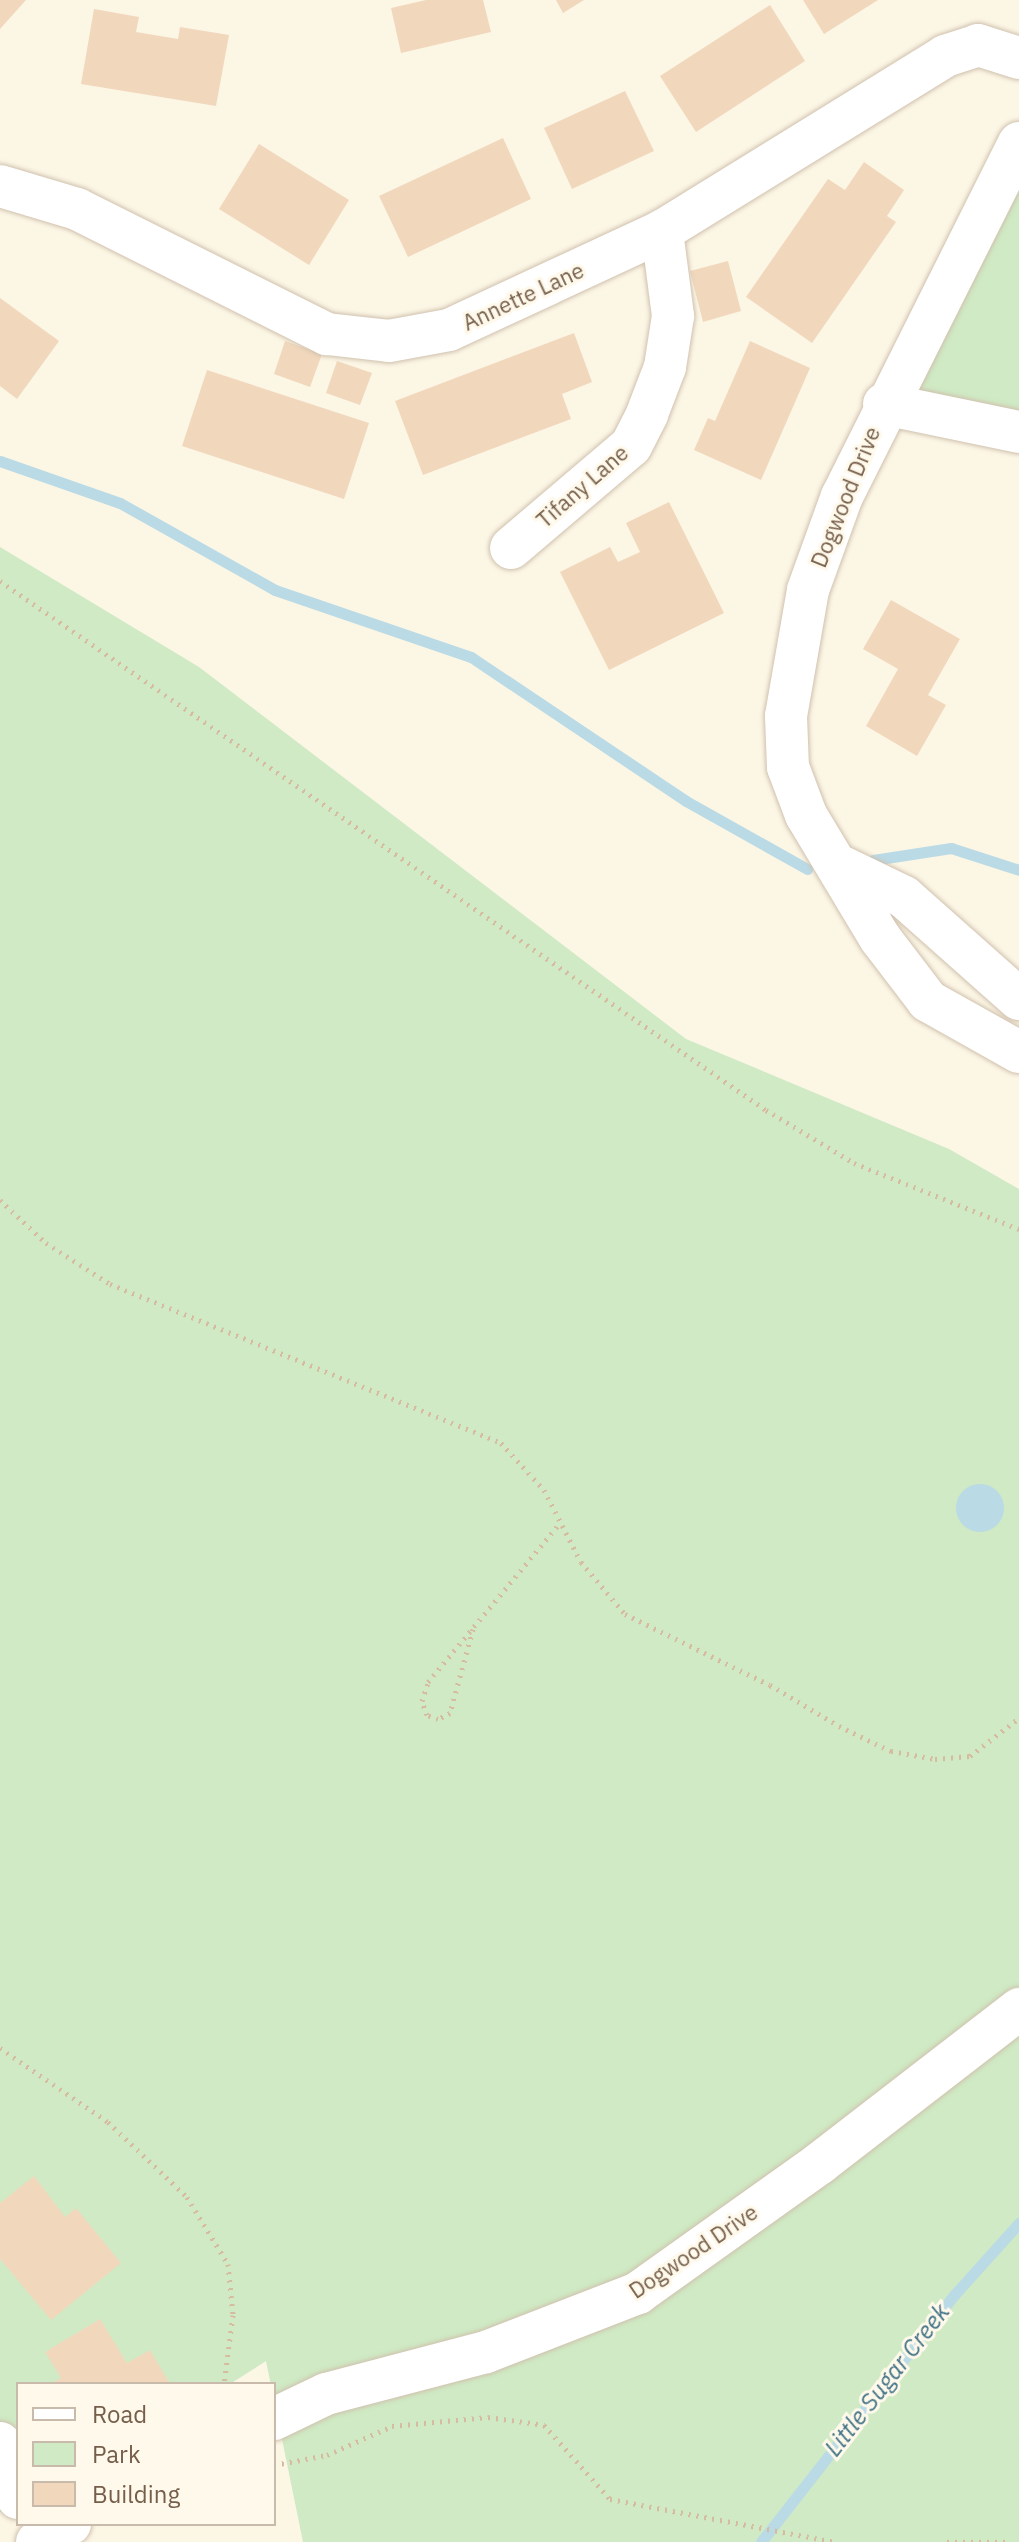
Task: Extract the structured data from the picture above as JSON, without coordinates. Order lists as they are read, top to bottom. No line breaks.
{"streets":{"street":["Annette Lane","Tifany Lane","Dogwood Drive"]},"crossings":[["Annette Lane","Tifany Lane"]],"water":["Little Sugar Creek"],"legend":["Road","Park","Building"]}
